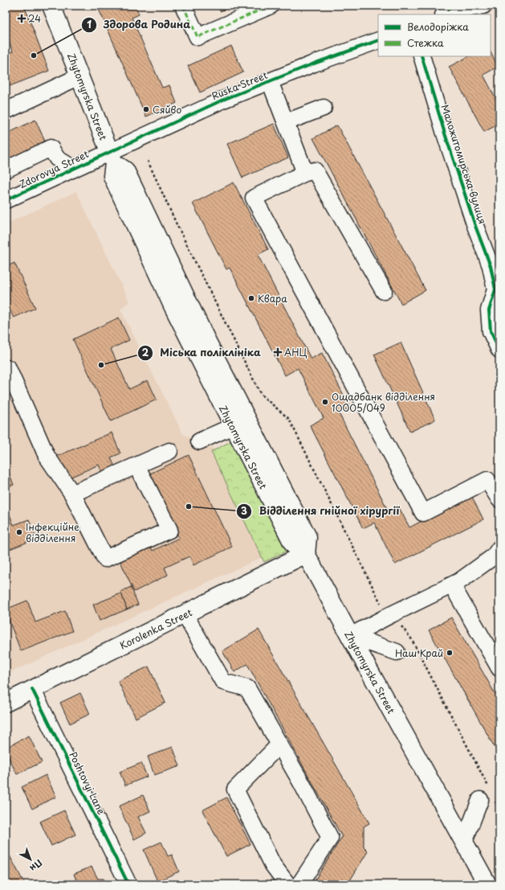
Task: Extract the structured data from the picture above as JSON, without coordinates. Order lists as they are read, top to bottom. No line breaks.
{"streets":{"main road":["Zhytomyrska Street","Korolenka Street"],"street":["Ruska Street","Маложитомирська вулиця","Zdorovya Street","Poshtovyi Lane"]},"crossings":[["Ruska Street","Zhytomyrska Street"],["Ruska Street","Zdorovya Street"],["Zhytomyrska Street","Zdorovya Street"],["Zhytomyrska Street","Korolenka Street"],["Korolenka Street","Poshtovyi Lane"]],"places":{"health":["24","АНЦ"],"other":["Здорова Родина","Сяйво","Квара","Міська поліклініка","Ощадбанк відділення 10005/049","Відділення гнійної хірургії","Інфекційне відділення","Наш Край"]},"legend":["Велодоріжка","Стежка"],"north":"bottom right"}
